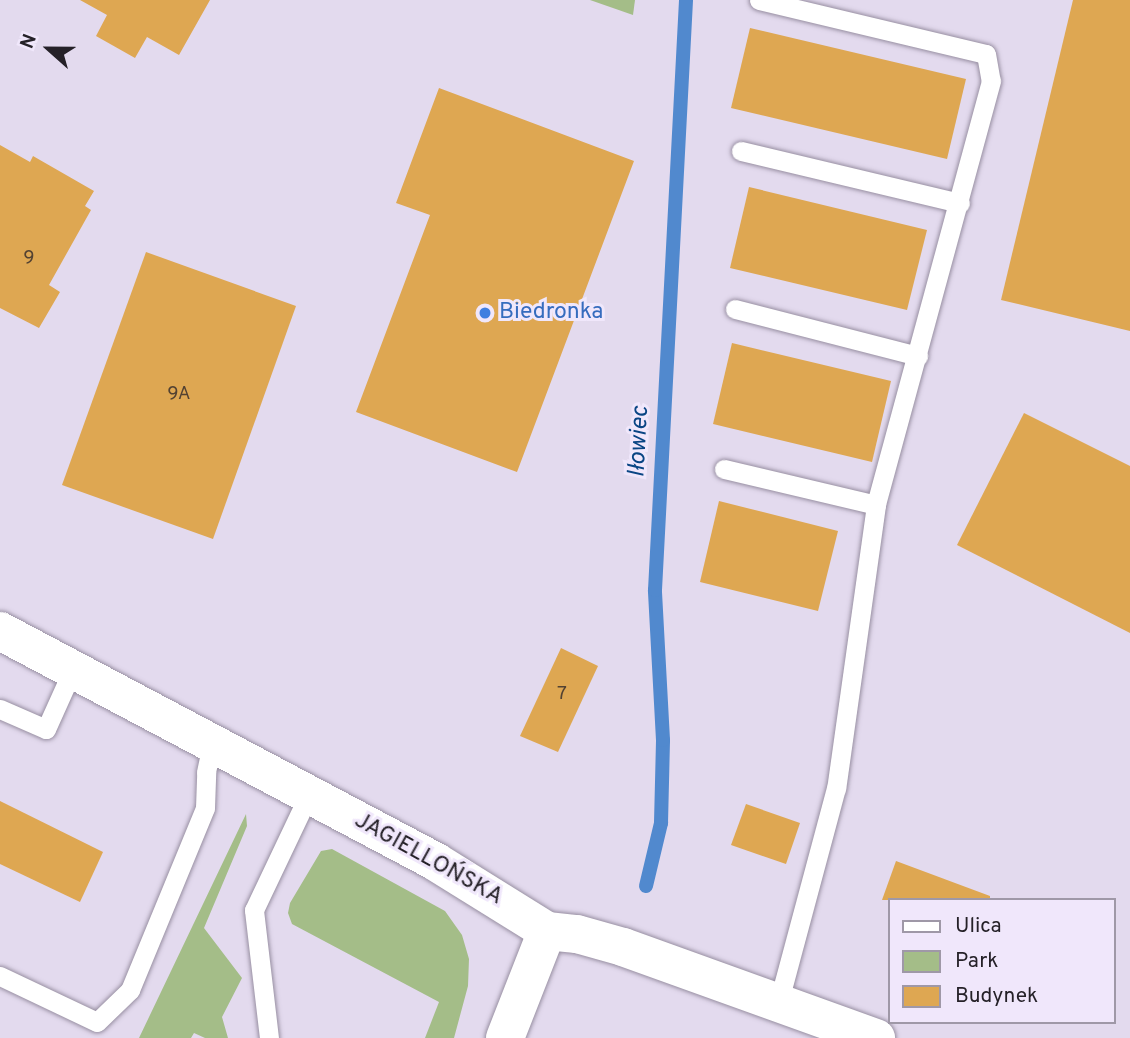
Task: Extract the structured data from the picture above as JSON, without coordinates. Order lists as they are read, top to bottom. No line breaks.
{"streets":{"street":["JAGIELLOŃSKA"]},"water":["Iłowiec"],"places":["Biedronka"],"house_numbers":["9","9A","7"],"legend":["Ulica","Park","Budynek"],"north":"left"}
